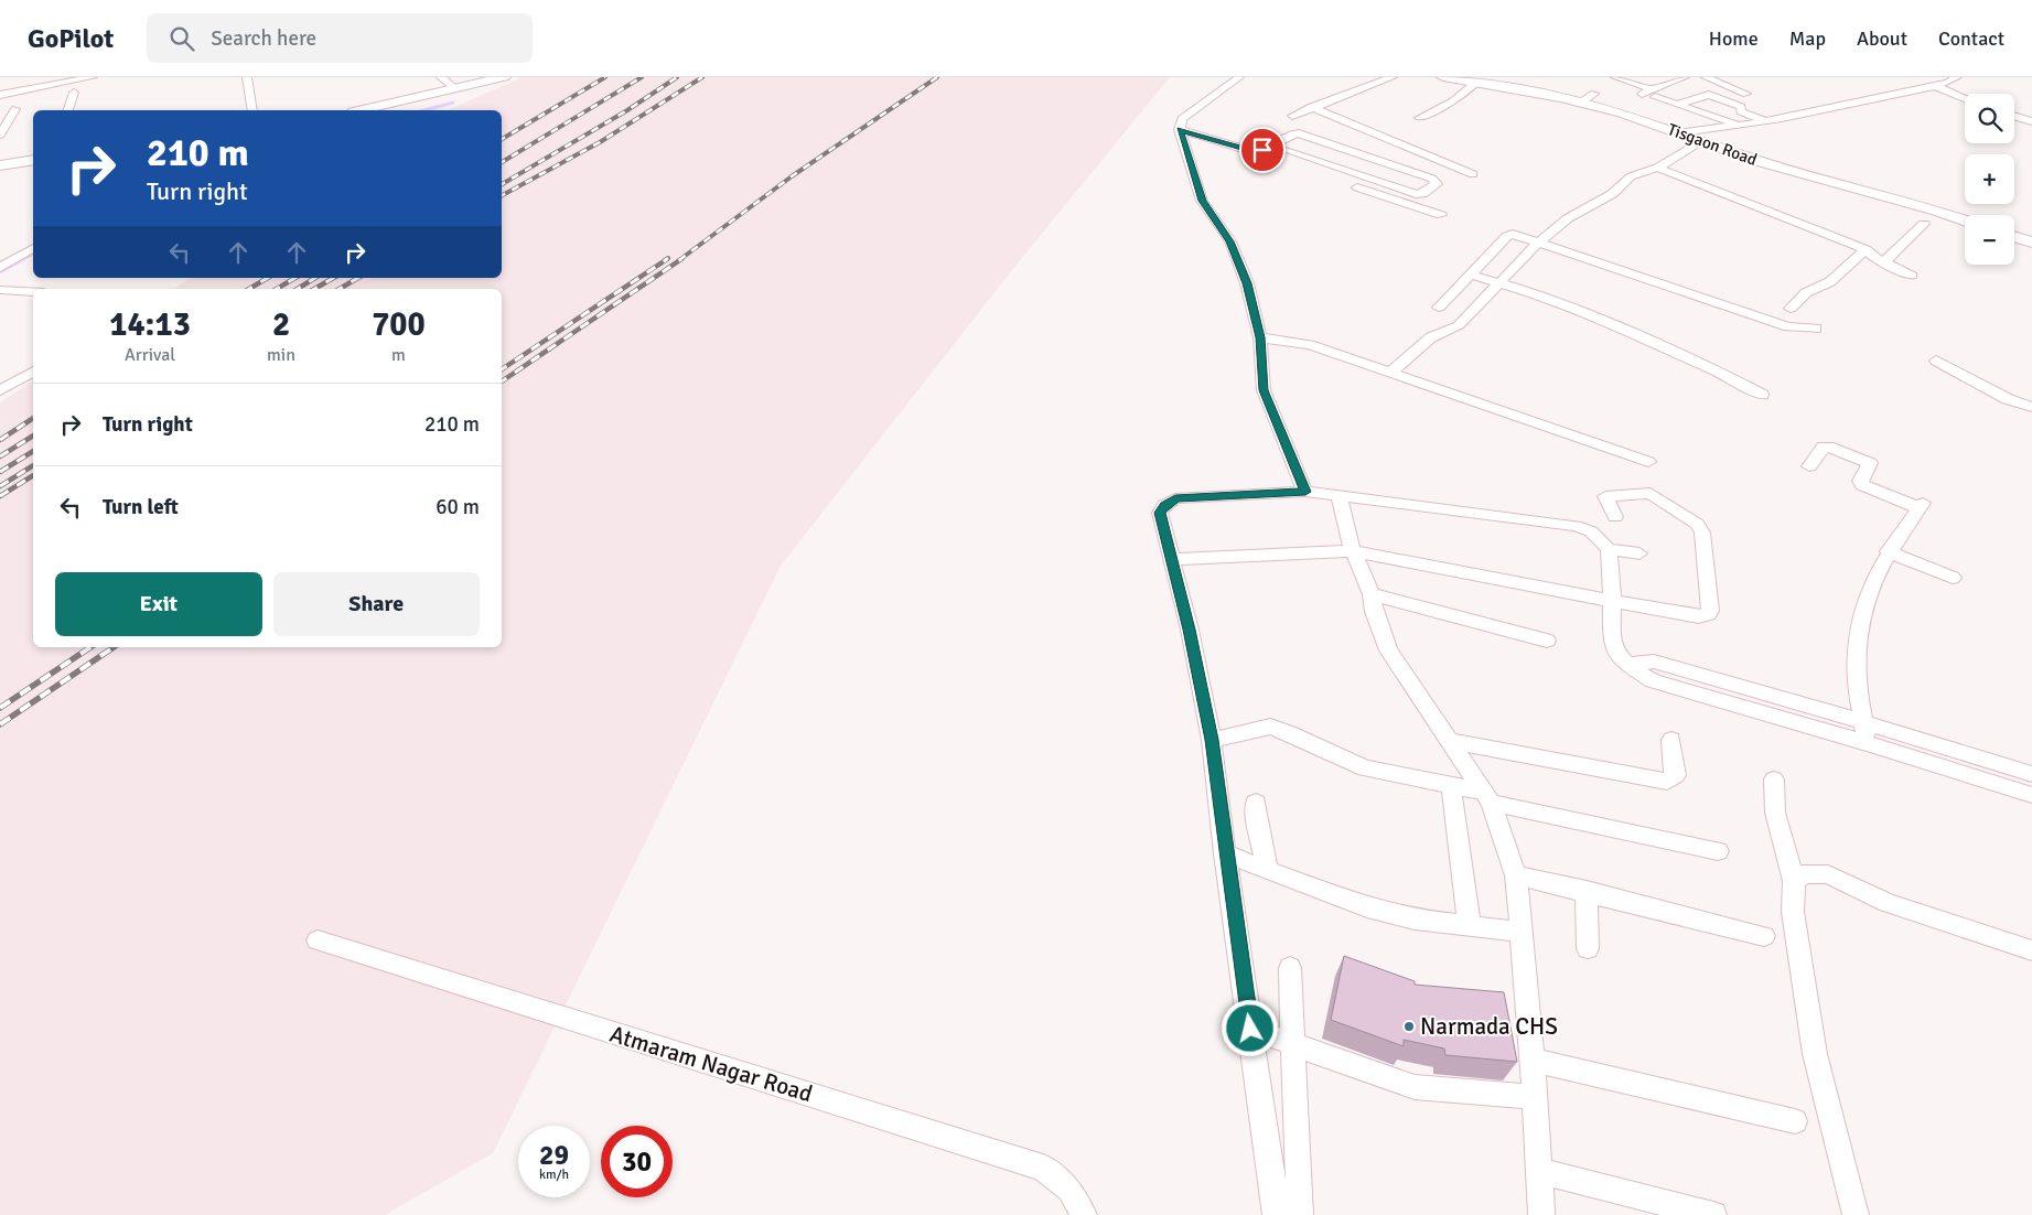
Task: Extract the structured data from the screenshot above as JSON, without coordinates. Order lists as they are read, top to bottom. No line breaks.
{"streets":{"street":["Tisgaon Road","Atmaram Nagar Road"]},"places":["Narmada CHS"],"page":{"header":"GoPilot","search":"Search here","nav":["Home","Map","About","Contact"],"map_buttons":["+","−"],"turn":["210 m","Turn right"],"eta":["14:13","Arrival","2","min","700","m"],"list":[{"name":"Turn right","value":"210 m"},{"name":"Turn left","value":"60 m"}],"buttons":["Exit","Share"],"speed":"29 km/h","limit":"30"}}
